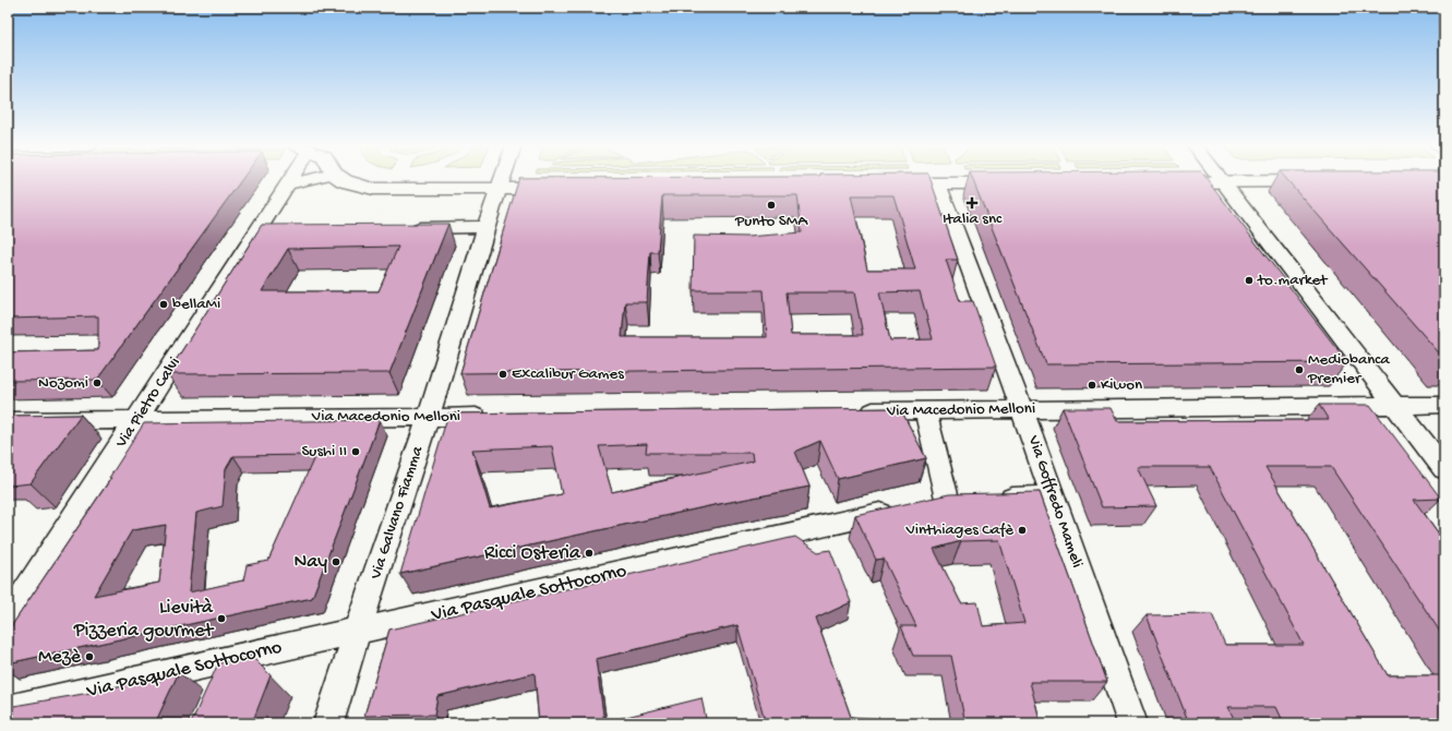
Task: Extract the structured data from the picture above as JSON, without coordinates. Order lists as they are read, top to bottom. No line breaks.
{"streets":{"street":["Via Pietro Calvi","Via Macedonio Melloni","Via Goffredo Mameli","Via Galvano Fiamma","Via Pasquale Sottocorno"]},"crossings":[["Via Pietro Calvi","Via Macedonio Melloni"],["Via Macedonio Melloni","Via Goffredo Mameli"],["Via Macedonio Melloni","Via Galvano Fiamma"],["Via Macedonio Melloni","Via Pasquale Sottocorno"],["Via Galvano Fiamma","Via Pasquale Sottocorno"]],"places":{"health":["Italia snc"],"other":["Punto SMA","to.market","bellaMi","Mediobanca Premier","Excalibur Games","Nozomi","Kiwon","Sushi II","Vinthiages Cafè","Ricci Osteria","Nay","Lievità Pizzeria gourmet","Mezè"]}}
